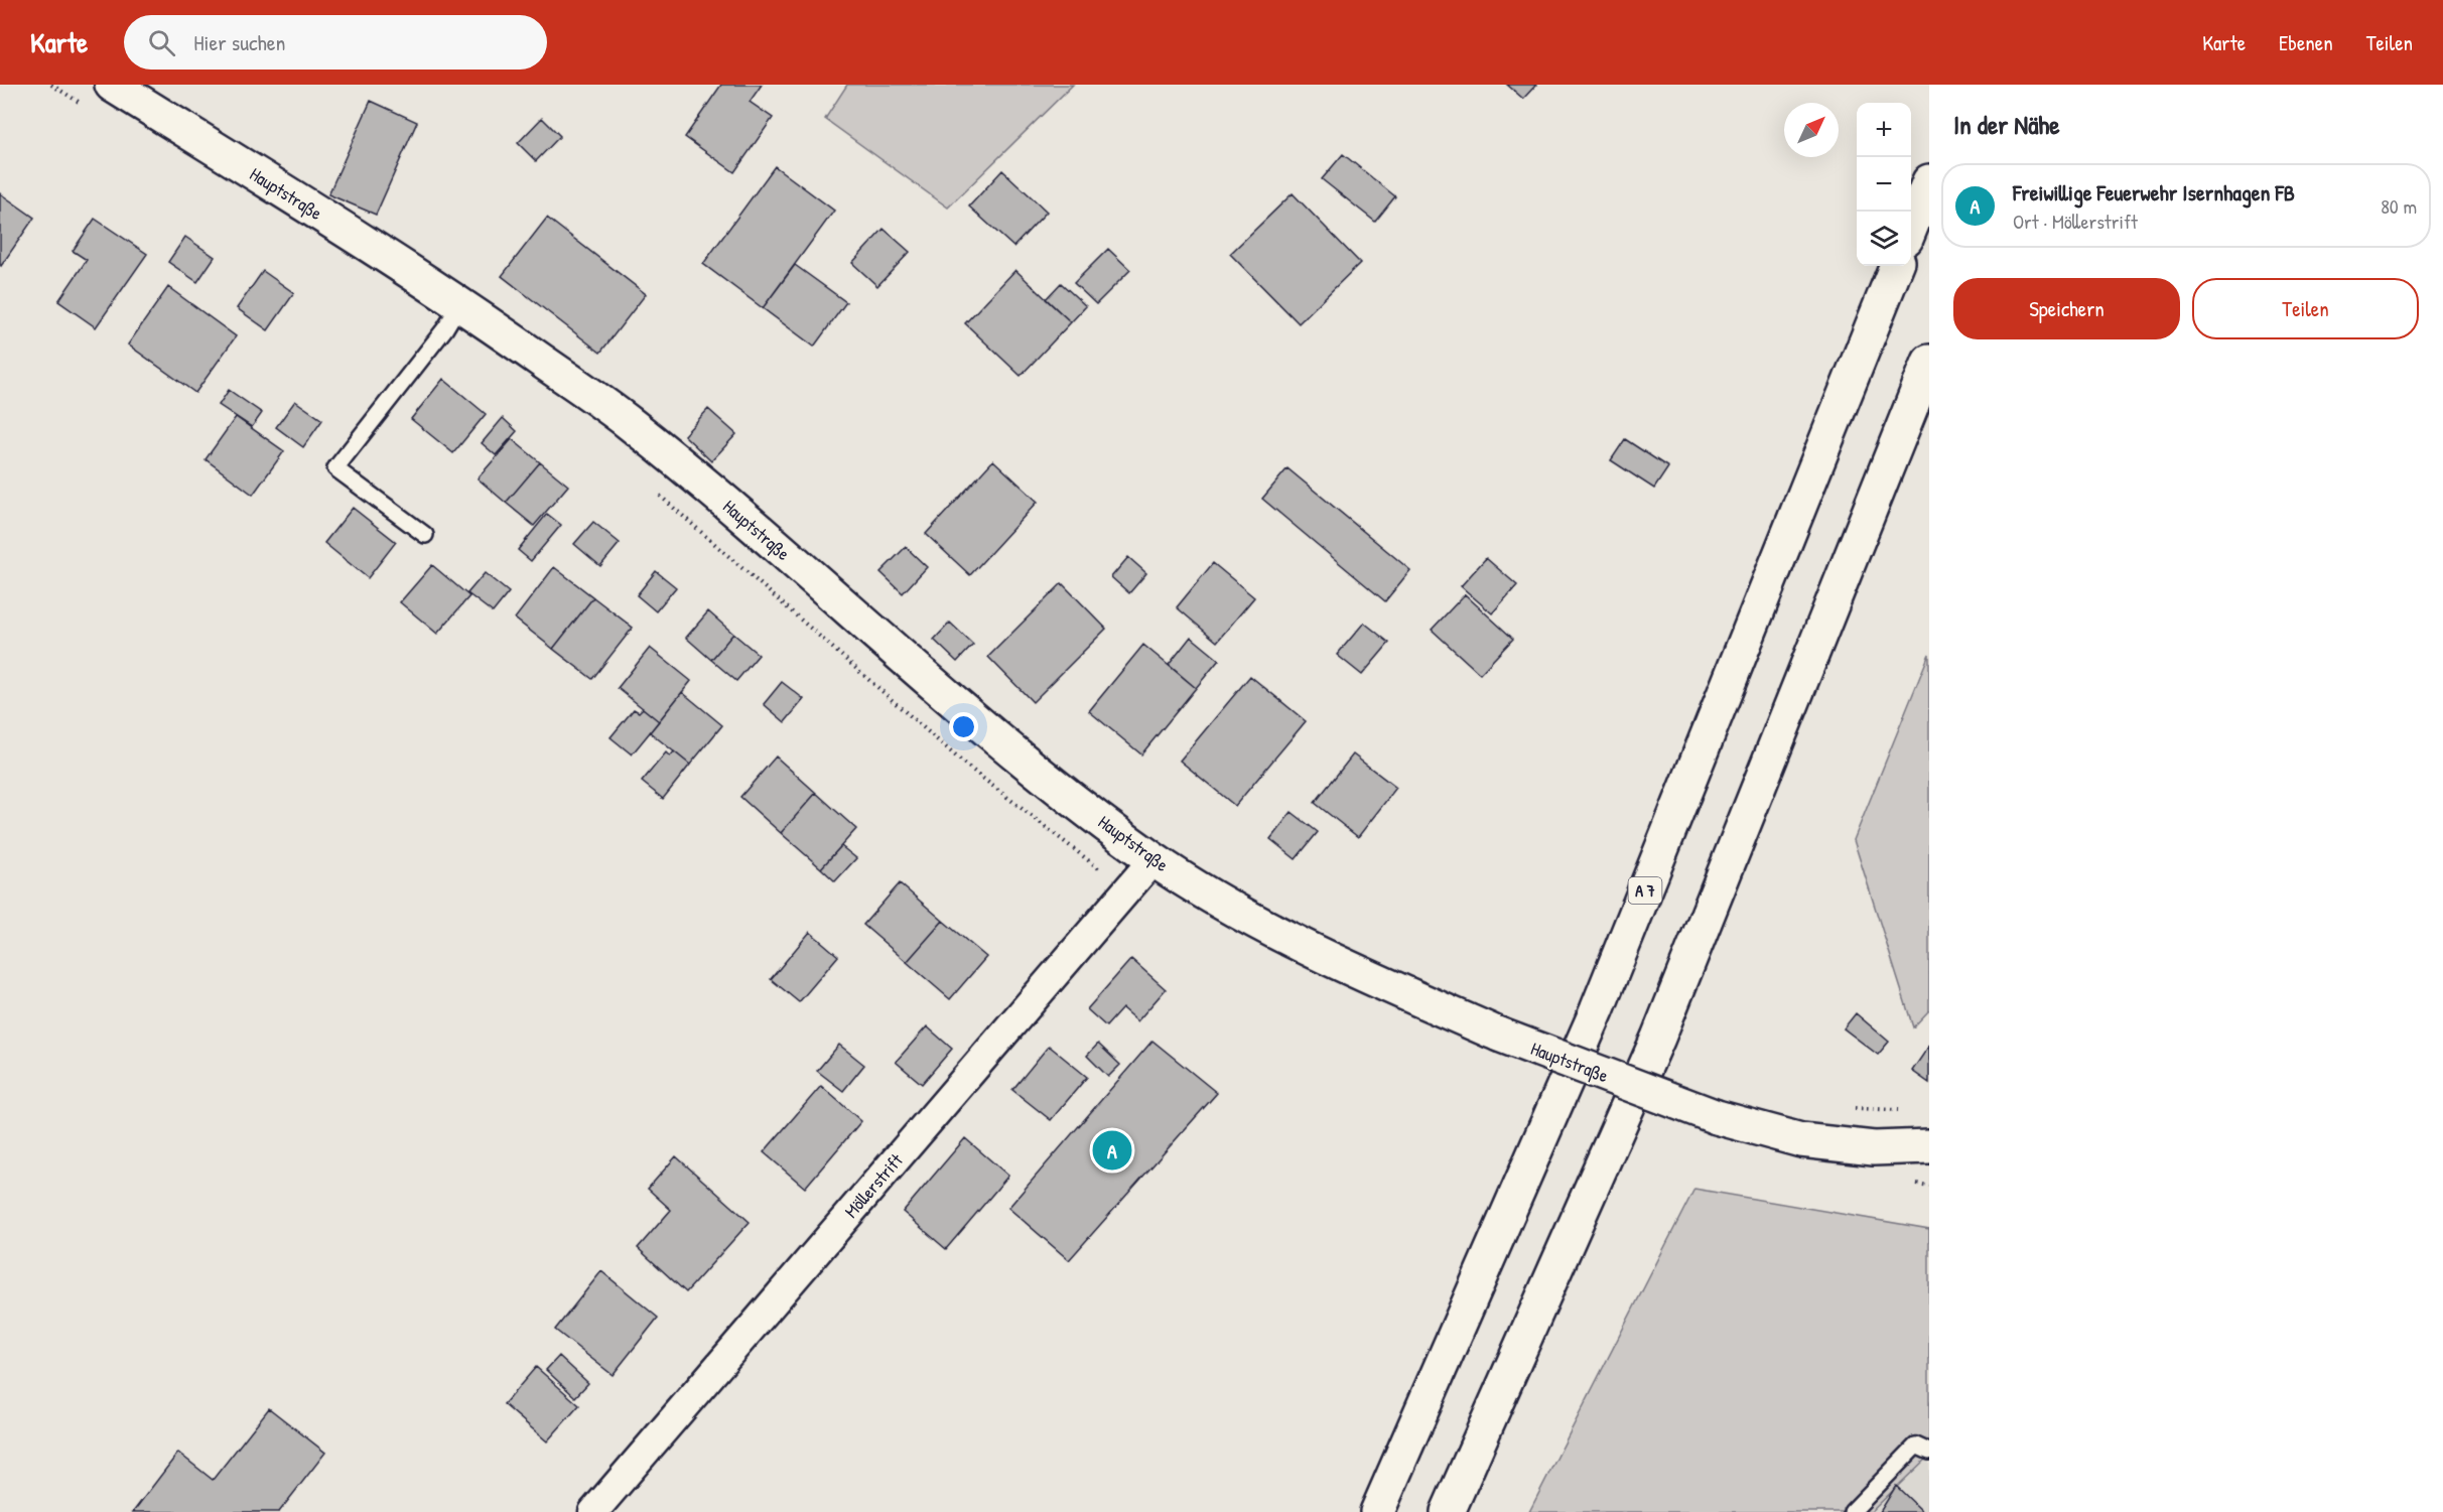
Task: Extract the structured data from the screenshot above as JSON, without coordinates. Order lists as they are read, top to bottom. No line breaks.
{"streets":{"main road":["Hauptstraße","A 7"],"street":["Möllerstrift"]},"crossings":[["Hauptstraße","Möllerstrift"]],"north":"top right","page":{"header":"Karte","search":"Hier suchen","nav":["Karte","Ebenen","Teilen"],"heading":"In der Nähe","map_buttons":["+","−"],"list":[{"mark":"A","name":"Freiwillige Feuerwehr Isernhagen FB","note":"Ort · Möllerstrift","value":"80 m"}],"buttons":["Speichern","Teilen"],"pins":"A"}}
